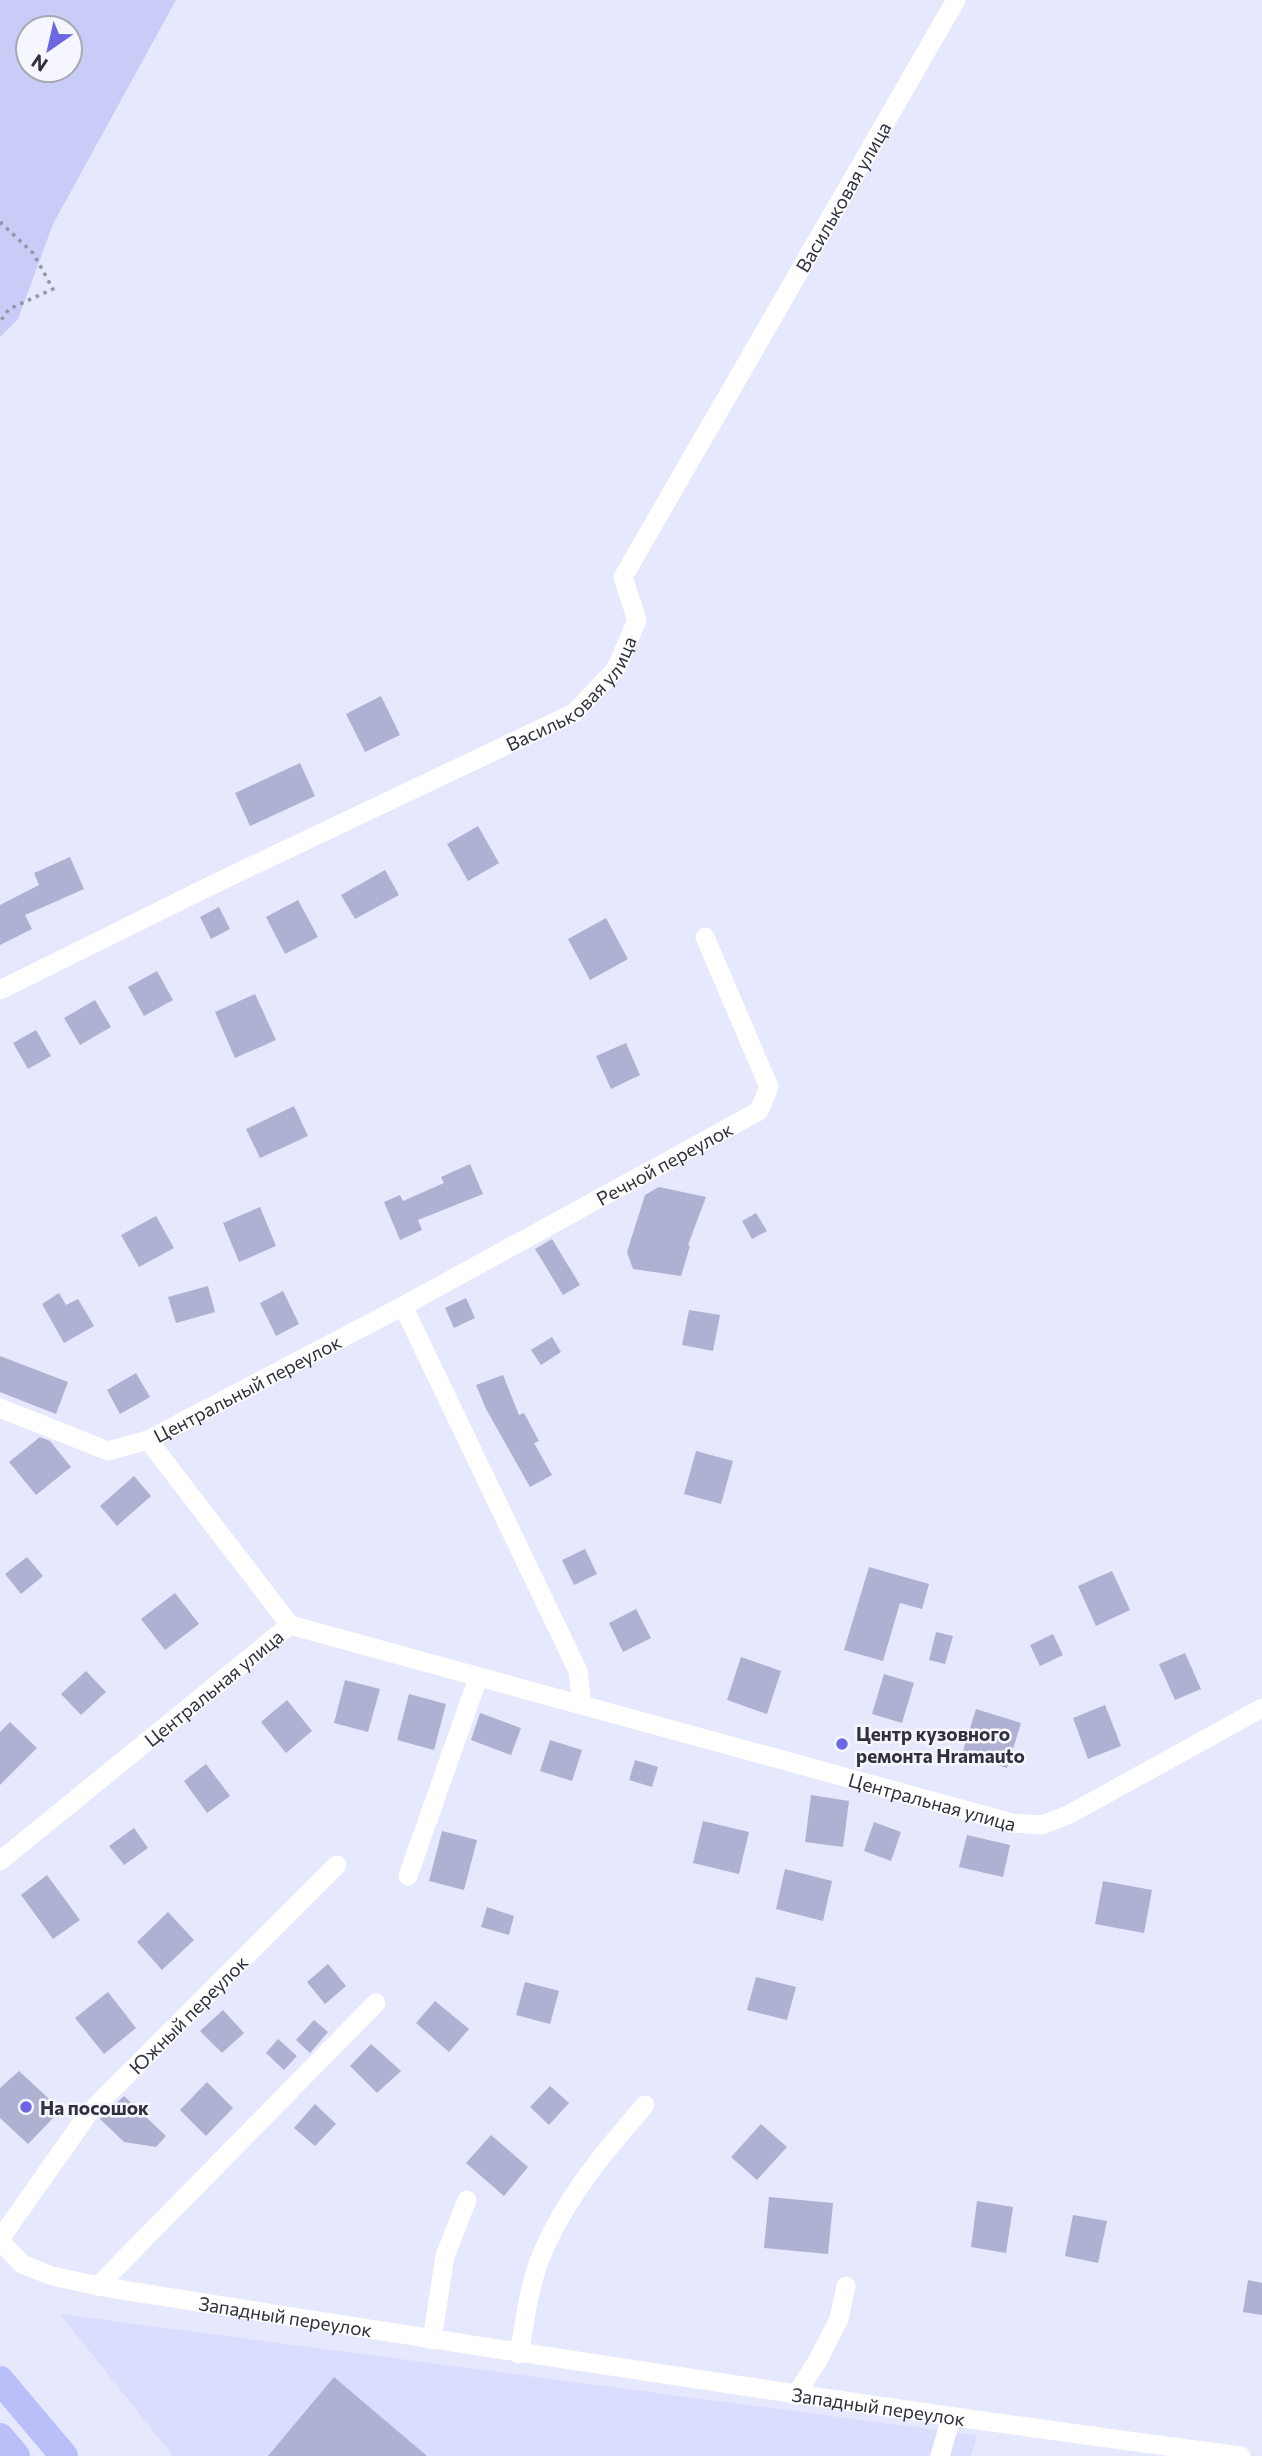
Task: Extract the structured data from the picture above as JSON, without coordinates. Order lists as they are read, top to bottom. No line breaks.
{"streets":{"street":["Васильковая улица","Речной переулок","Центральный переулок","Центральная улица","Южный переулок","Западный переулок"]},"crossings":[["Речной переулок","Центральный переулок"],["Центральный переулок","Центральная улица"],["Южный переулок","Западный переулок"]],"places":["Центр кузовного ремонта Hramauto","На посошок"],"north":"bottom left"}
